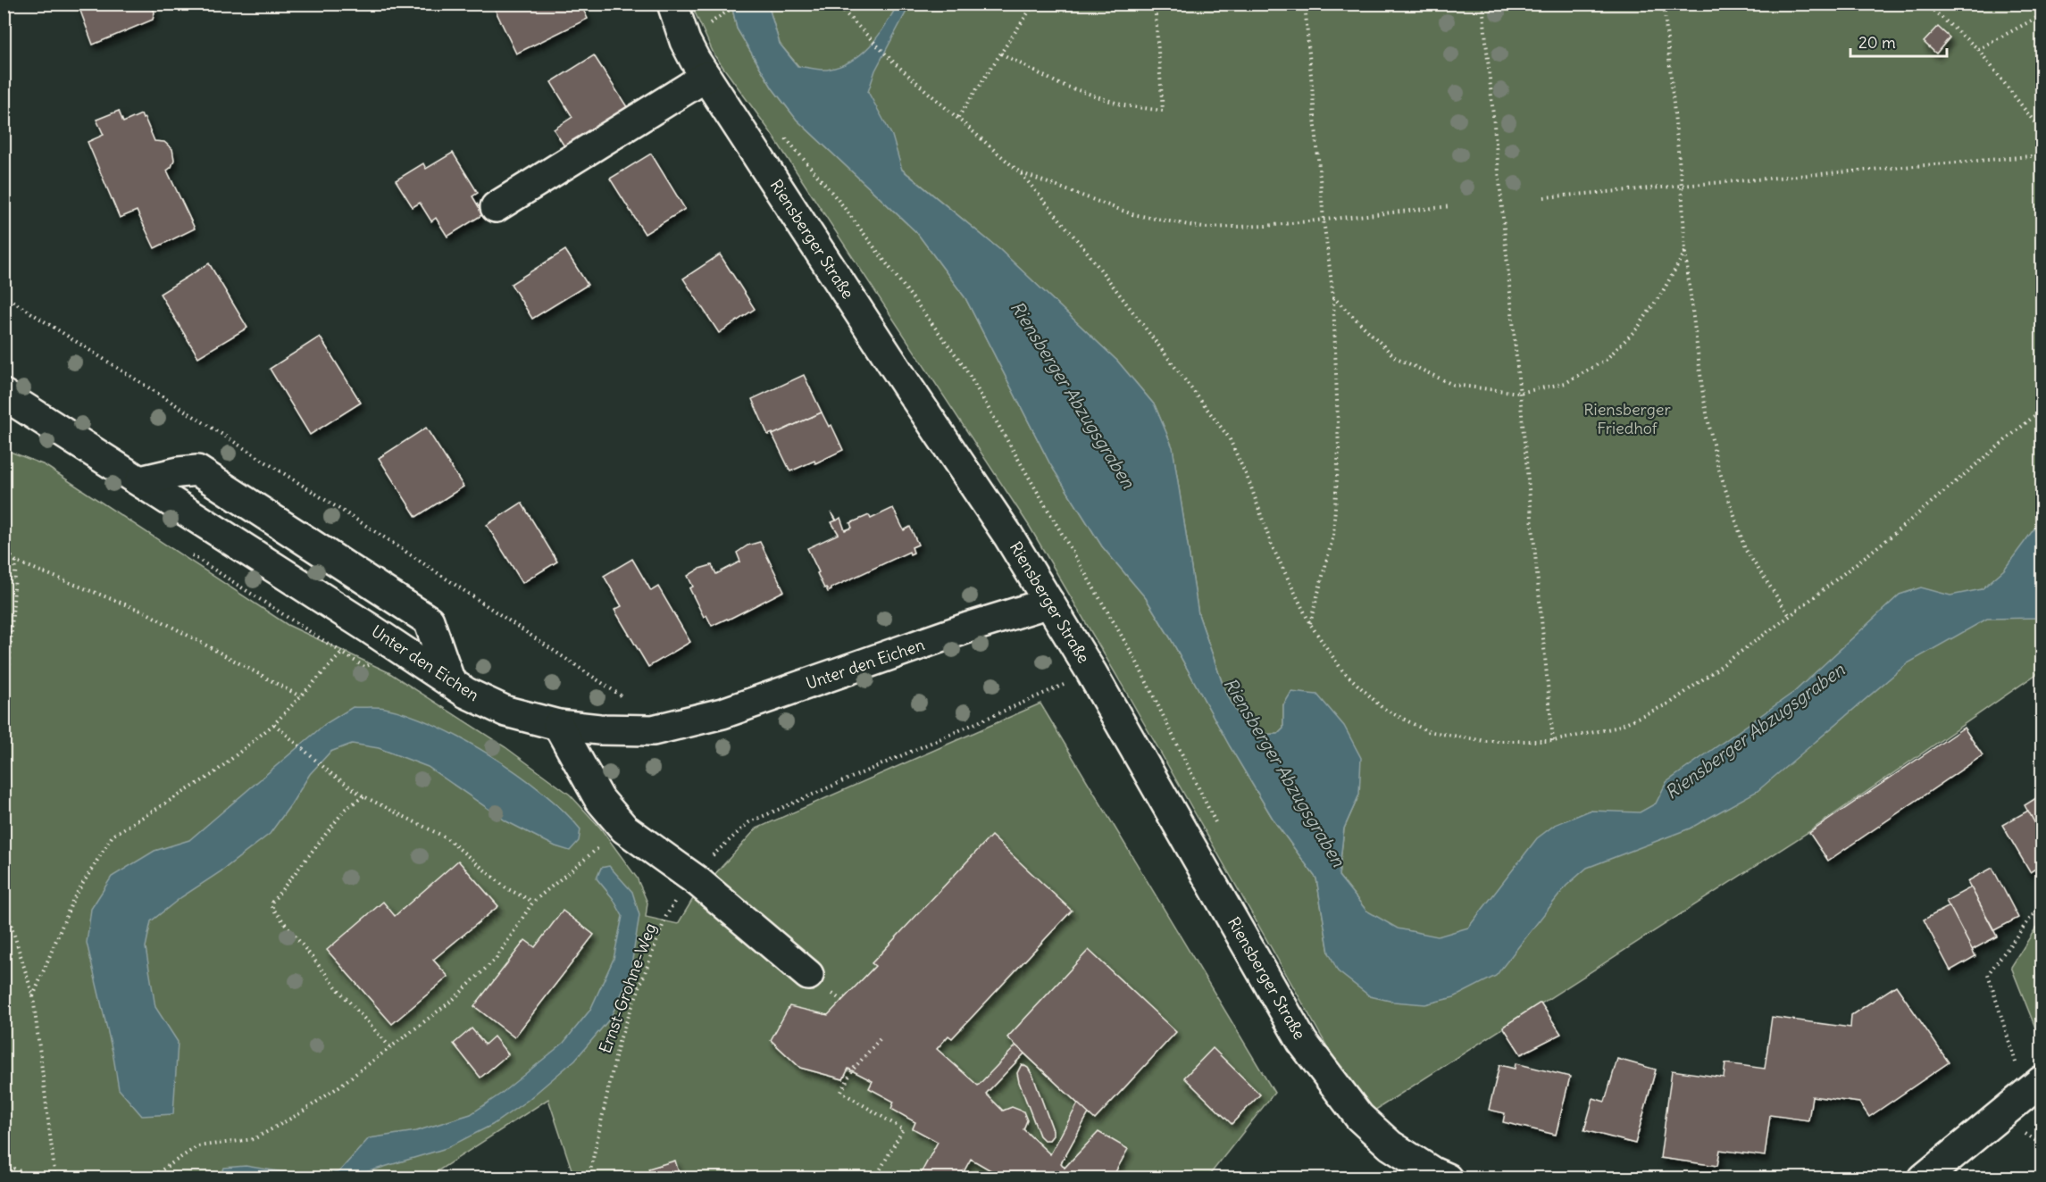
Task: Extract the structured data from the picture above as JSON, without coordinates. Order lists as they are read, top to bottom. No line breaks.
{"streets":{"street":["Riensberger Straße","Unter den Eichen"],"path":["Ernst-Grohne-Weg"]},"crossings":[["Riensberger Straße","Unter den Eichen"],["Riensberger Straße","Ernst-Grohne-Weg"]],"water":["Riensberger Abzugsgraben"],"parks":["Riensberger Friedhof"],"scale_bar":"20 m"}
